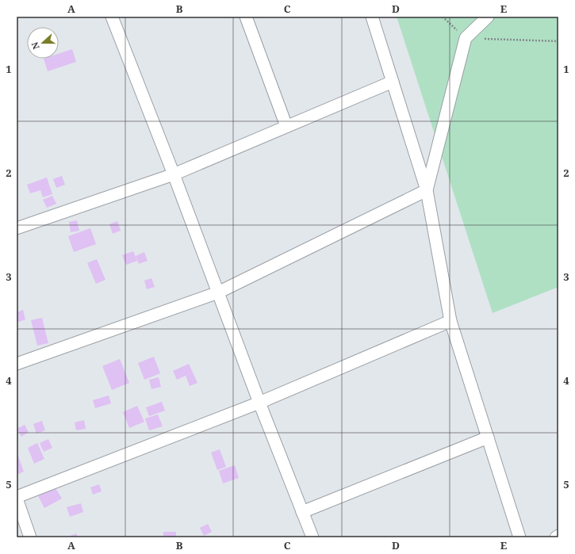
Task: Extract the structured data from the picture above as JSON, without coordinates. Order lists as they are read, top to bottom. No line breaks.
{"north":"left","grid":{"columns":["A","B","C","D","E"],"rows":["1","2","3","4","5"]}}
